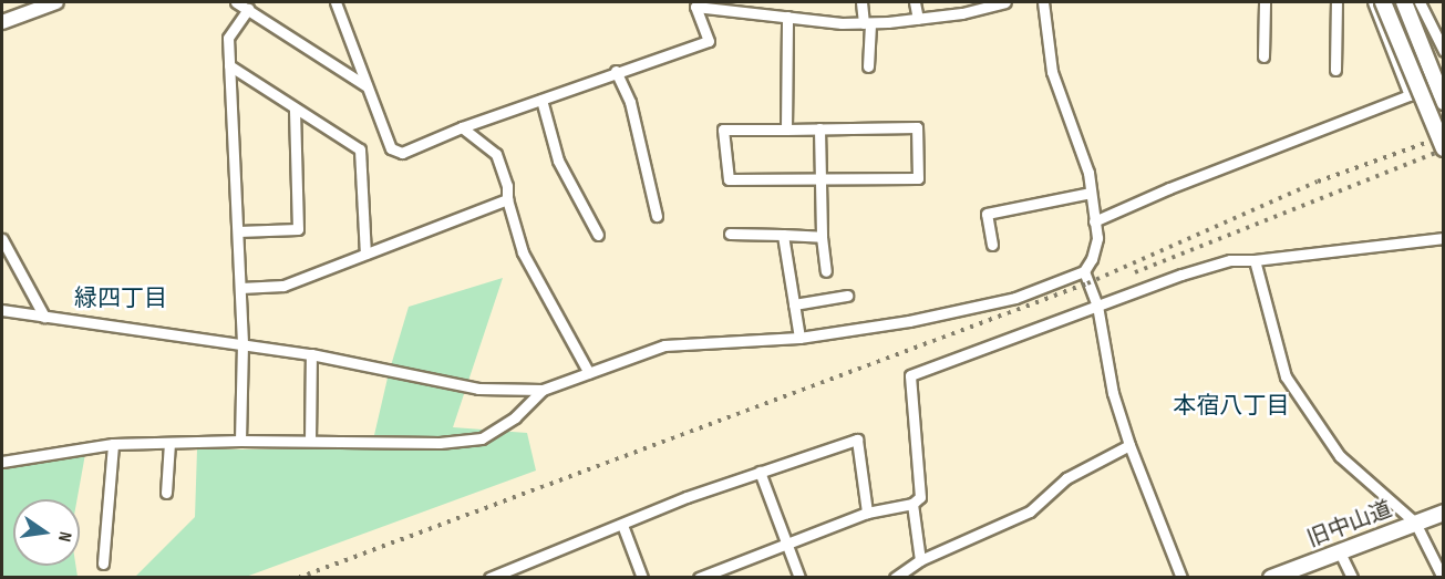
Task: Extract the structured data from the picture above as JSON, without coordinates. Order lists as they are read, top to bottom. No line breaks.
{"streets":{"main road":["旧中山道"]},"districts":["緑四丁目","本宿八丁目"],"north":"right"}
